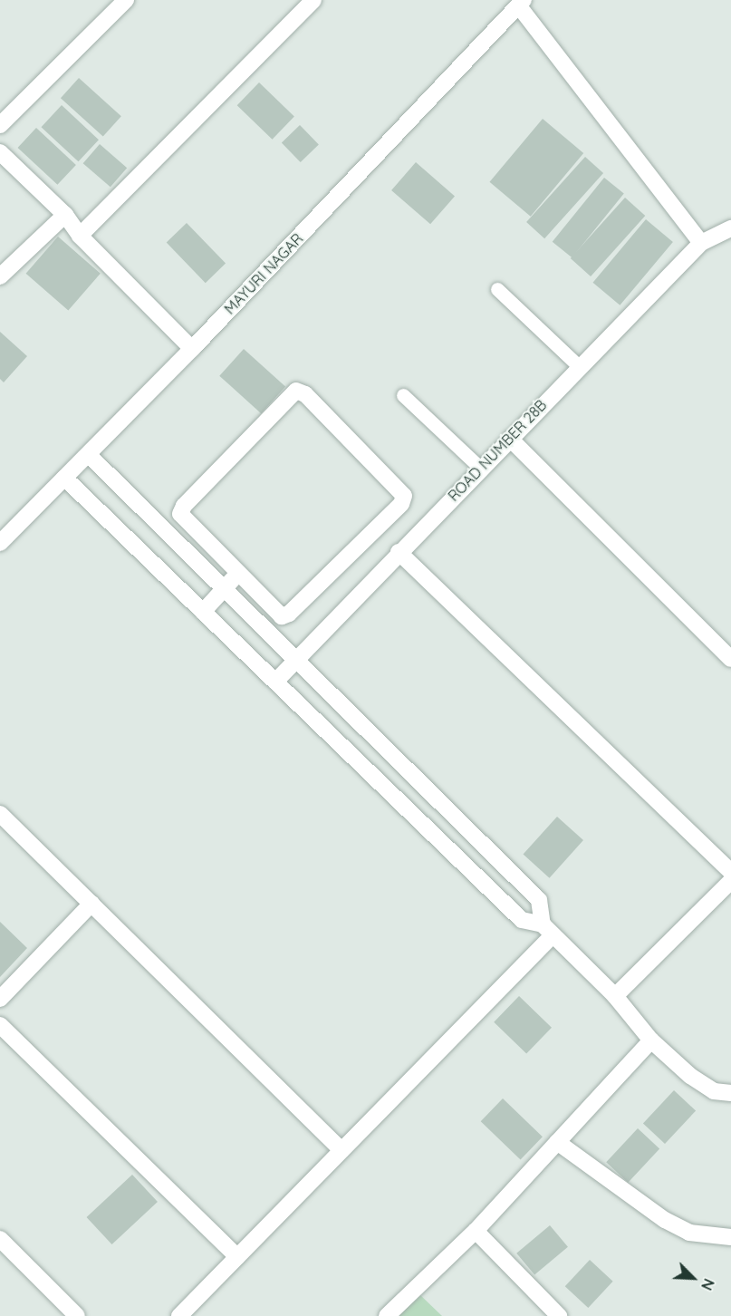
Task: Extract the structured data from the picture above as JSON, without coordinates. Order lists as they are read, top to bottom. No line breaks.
{"streets":{"street":["MAYURI NAGAR","ROAD NUMBER 28B"]},"north":"bottom right"}
